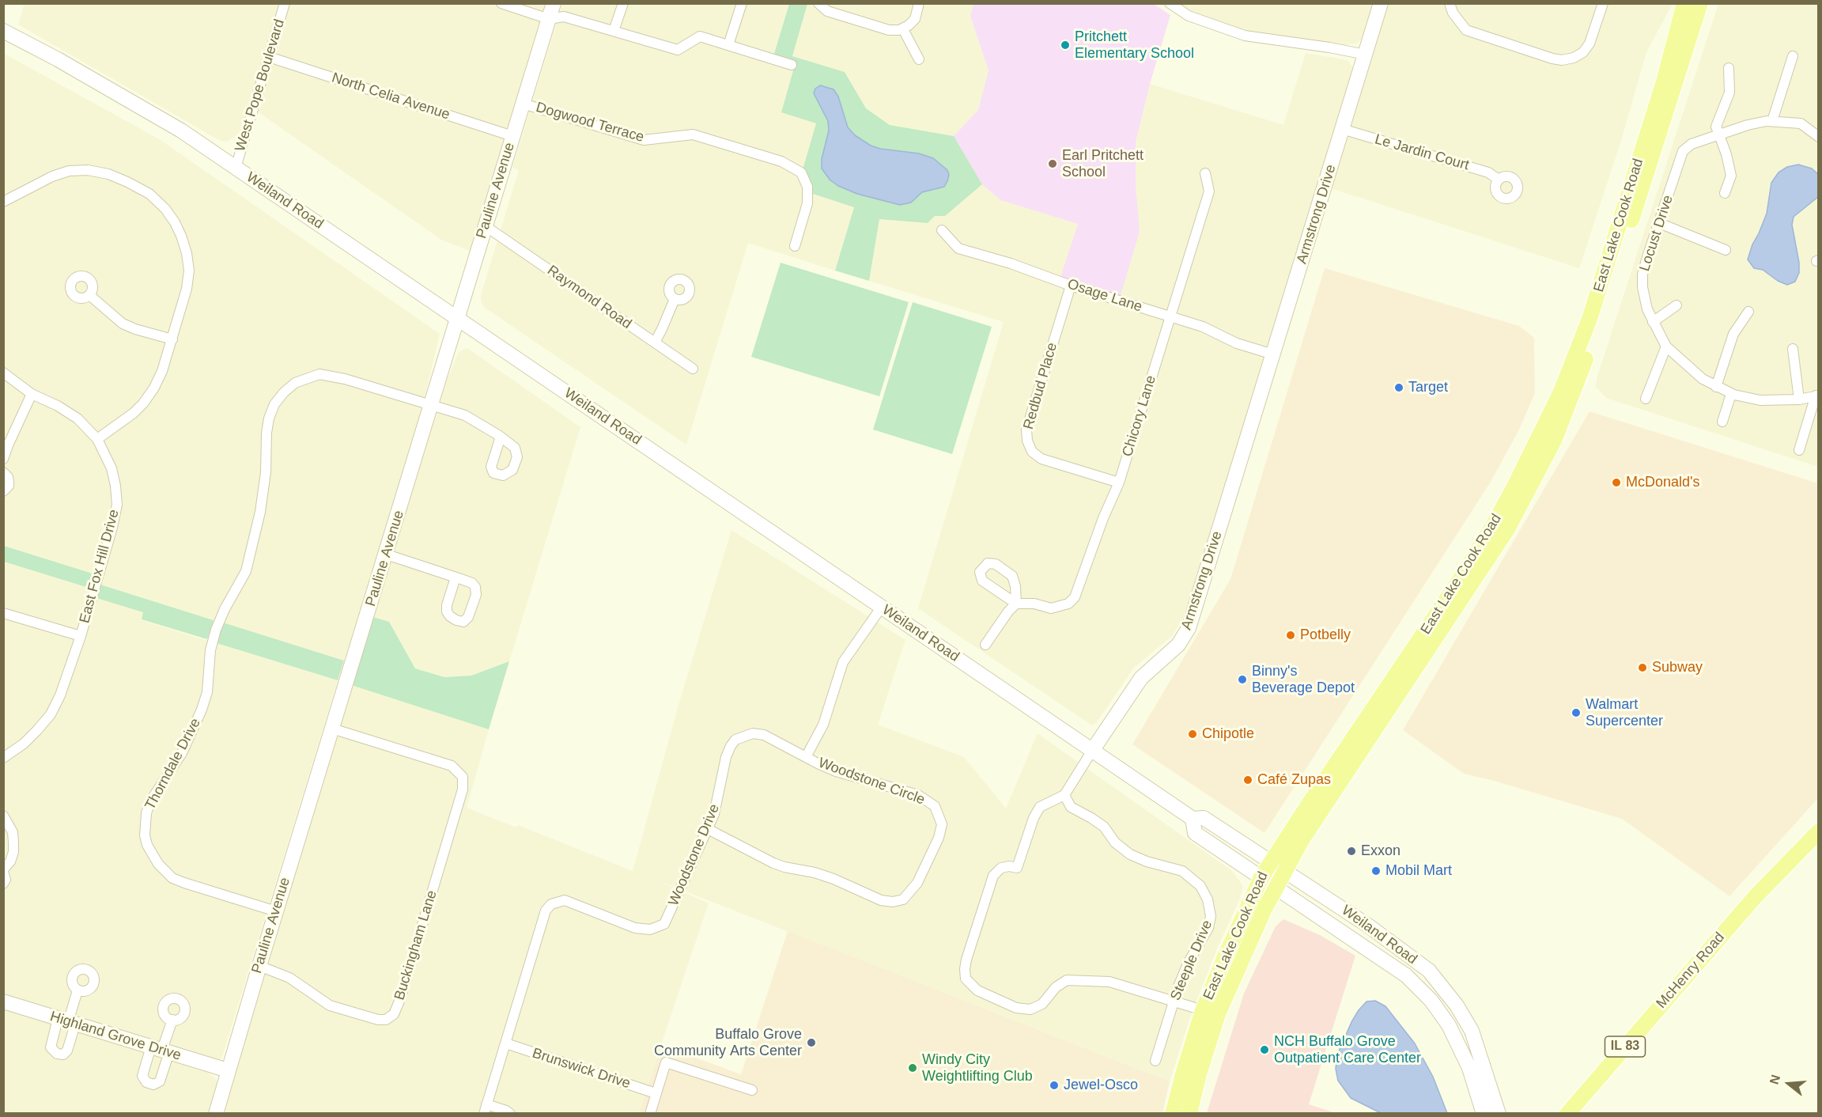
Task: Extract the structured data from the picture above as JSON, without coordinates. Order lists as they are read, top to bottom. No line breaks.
{"streets":{"main road":["Pauline Avenue","Weiland Road","Armstrong Drive","East Lake Cook Road","McHenry Road","Highland Grove Drive","IL 83"],"street":["West Pope Boulevard","North Celia Avenue","Dogwood Terrace","Le Jardin Court","Locust Drive","Osage Lane","Raymond Road","Redbud Place","Chicory Lane","East Fox Hill Drive","Thorndale Drive","Woodstone Circle","Woodstone Drive","Buckingham Lane","Steeple Drive","Brunswick Drive"]},"crossings":[["West Pope Boulevard","North Celia Avenue"],["West Pope Boulevard","Weiland Road"],["North Celia Avenue","Pauline Avenue"],["Dogwood Terrace","Pauline Avenue"],["Le Jardin Court","Armstrong Drive"],["Pauline Avenue","Weiland Road"],["Pauline Avenue","Raymond Road"],["Pauline Avenue","Thorndale Drive"],["Pauline Avenue","Buckingham Lane"],["Pauline Avenue","Highland Grove Drive"],["Weiland Road","Armstrong Drive"],["Weiland Road","East Lake Cook Road"],["Armstrong Drive","Osage Lane"],["Armstrong Drive","Steeple Drive"],["Osage Lane","Redbud Place"],["Osage Lane","Chicory Lane"],["Redbud Place","Chicory Lane"],["Woodstone Circle","Woodstone Drive"],["Woodstone Drive","Brunswick Drive"]],"places":["Pritchett Elementary School","Earl Pritchett School","Target","McDonald's","Potbelly","Subway","Binny's Beverage Depot","Walmart Supercenter","Chipotle","Café Zupas","Exxon","Mobil Mart","Buffalo Grove Community Arts Center","NCH Buffalo Grove Outpatient Care Center","Windy City Weightlifting Club","Jewel-Osco"],"north":"left"}
